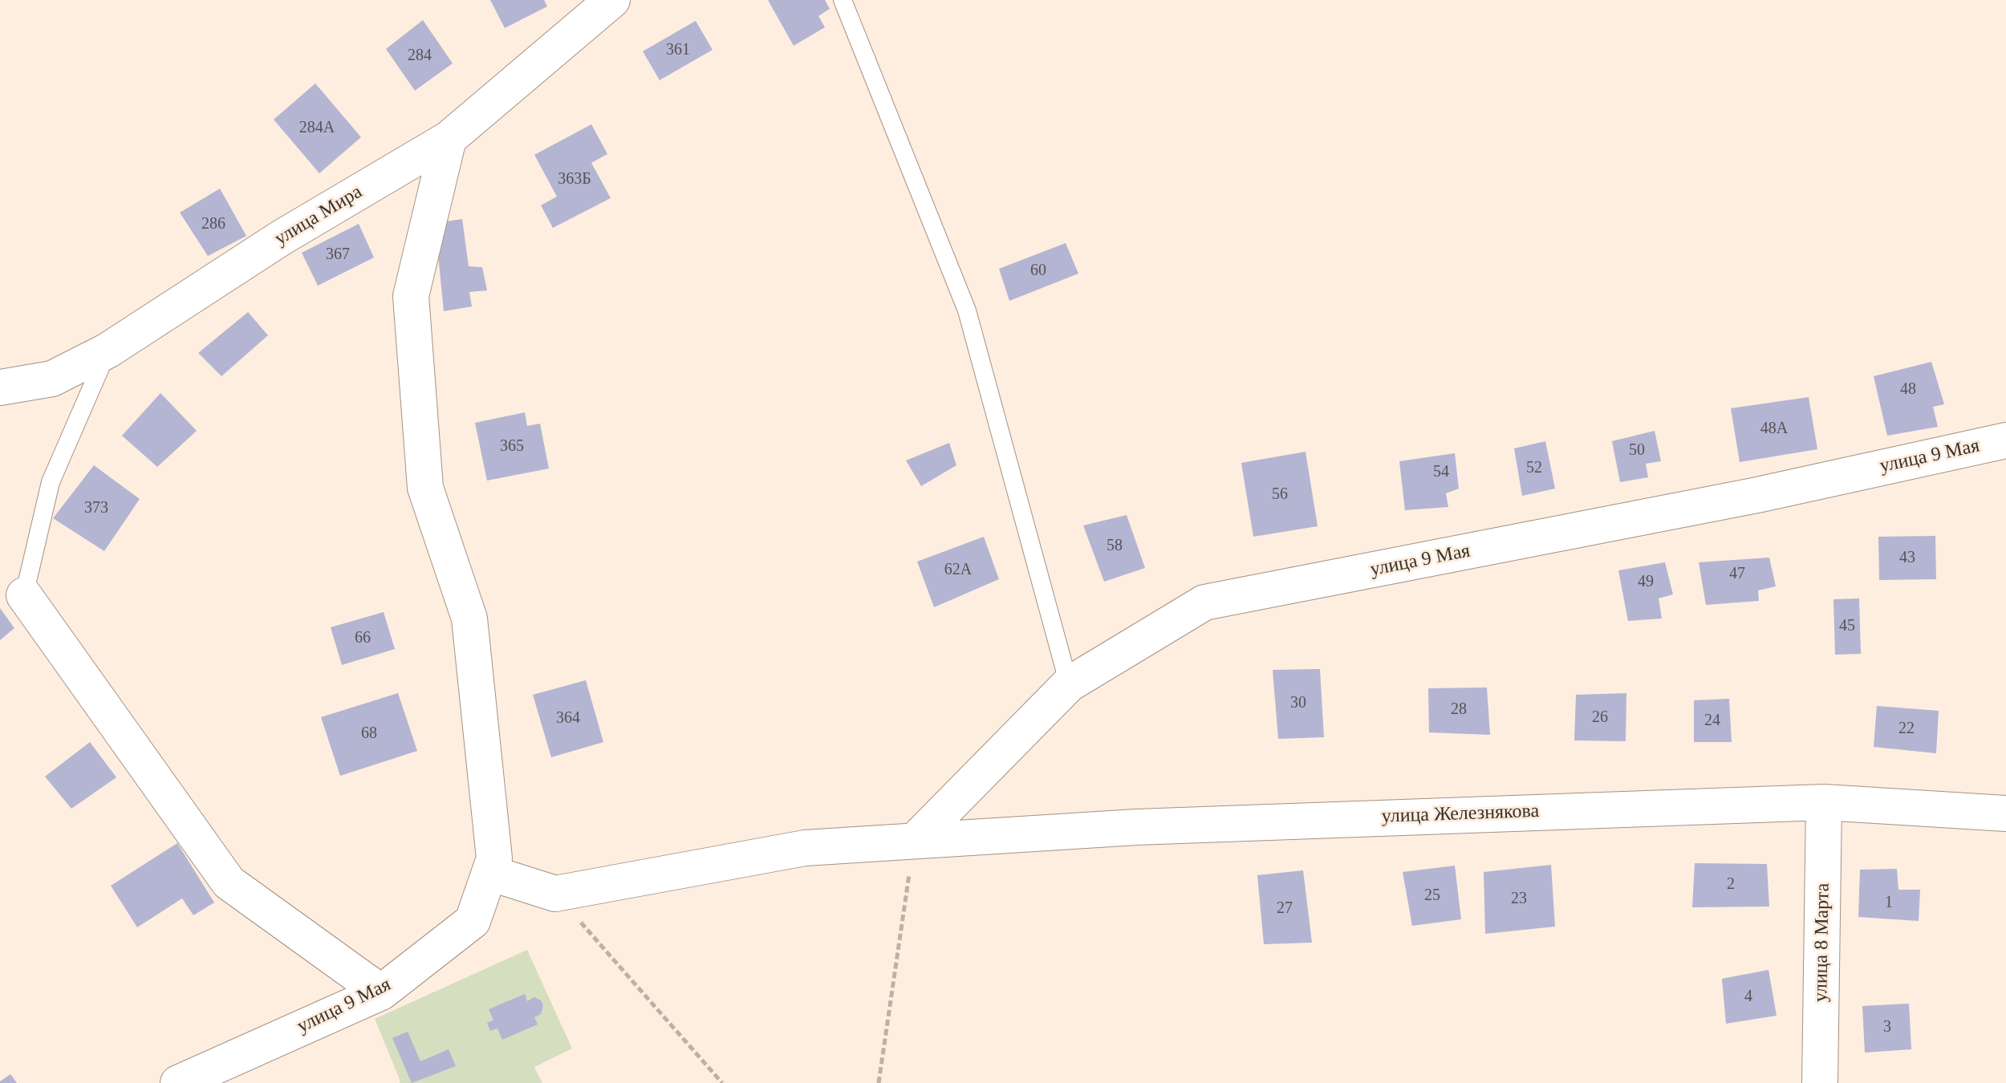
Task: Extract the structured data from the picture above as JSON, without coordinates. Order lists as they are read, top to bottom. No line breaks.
{"streets":{"street":["улица Мира","улица 9 Мая","улица Железнякова","улица 8 Марта"]},"crossings":[["улица 9 Мая","улица Железнякова"],["улица Железнякова","улица 8 Марта"]],"house_numbers":["361","284","284А","363Б","286","367","60","48","48А","365","50","52","54","56","373","58","43","62А","47","49","45","66","30","28","26","364","24","22","68","2","25","23","1","27","4","3"]}
